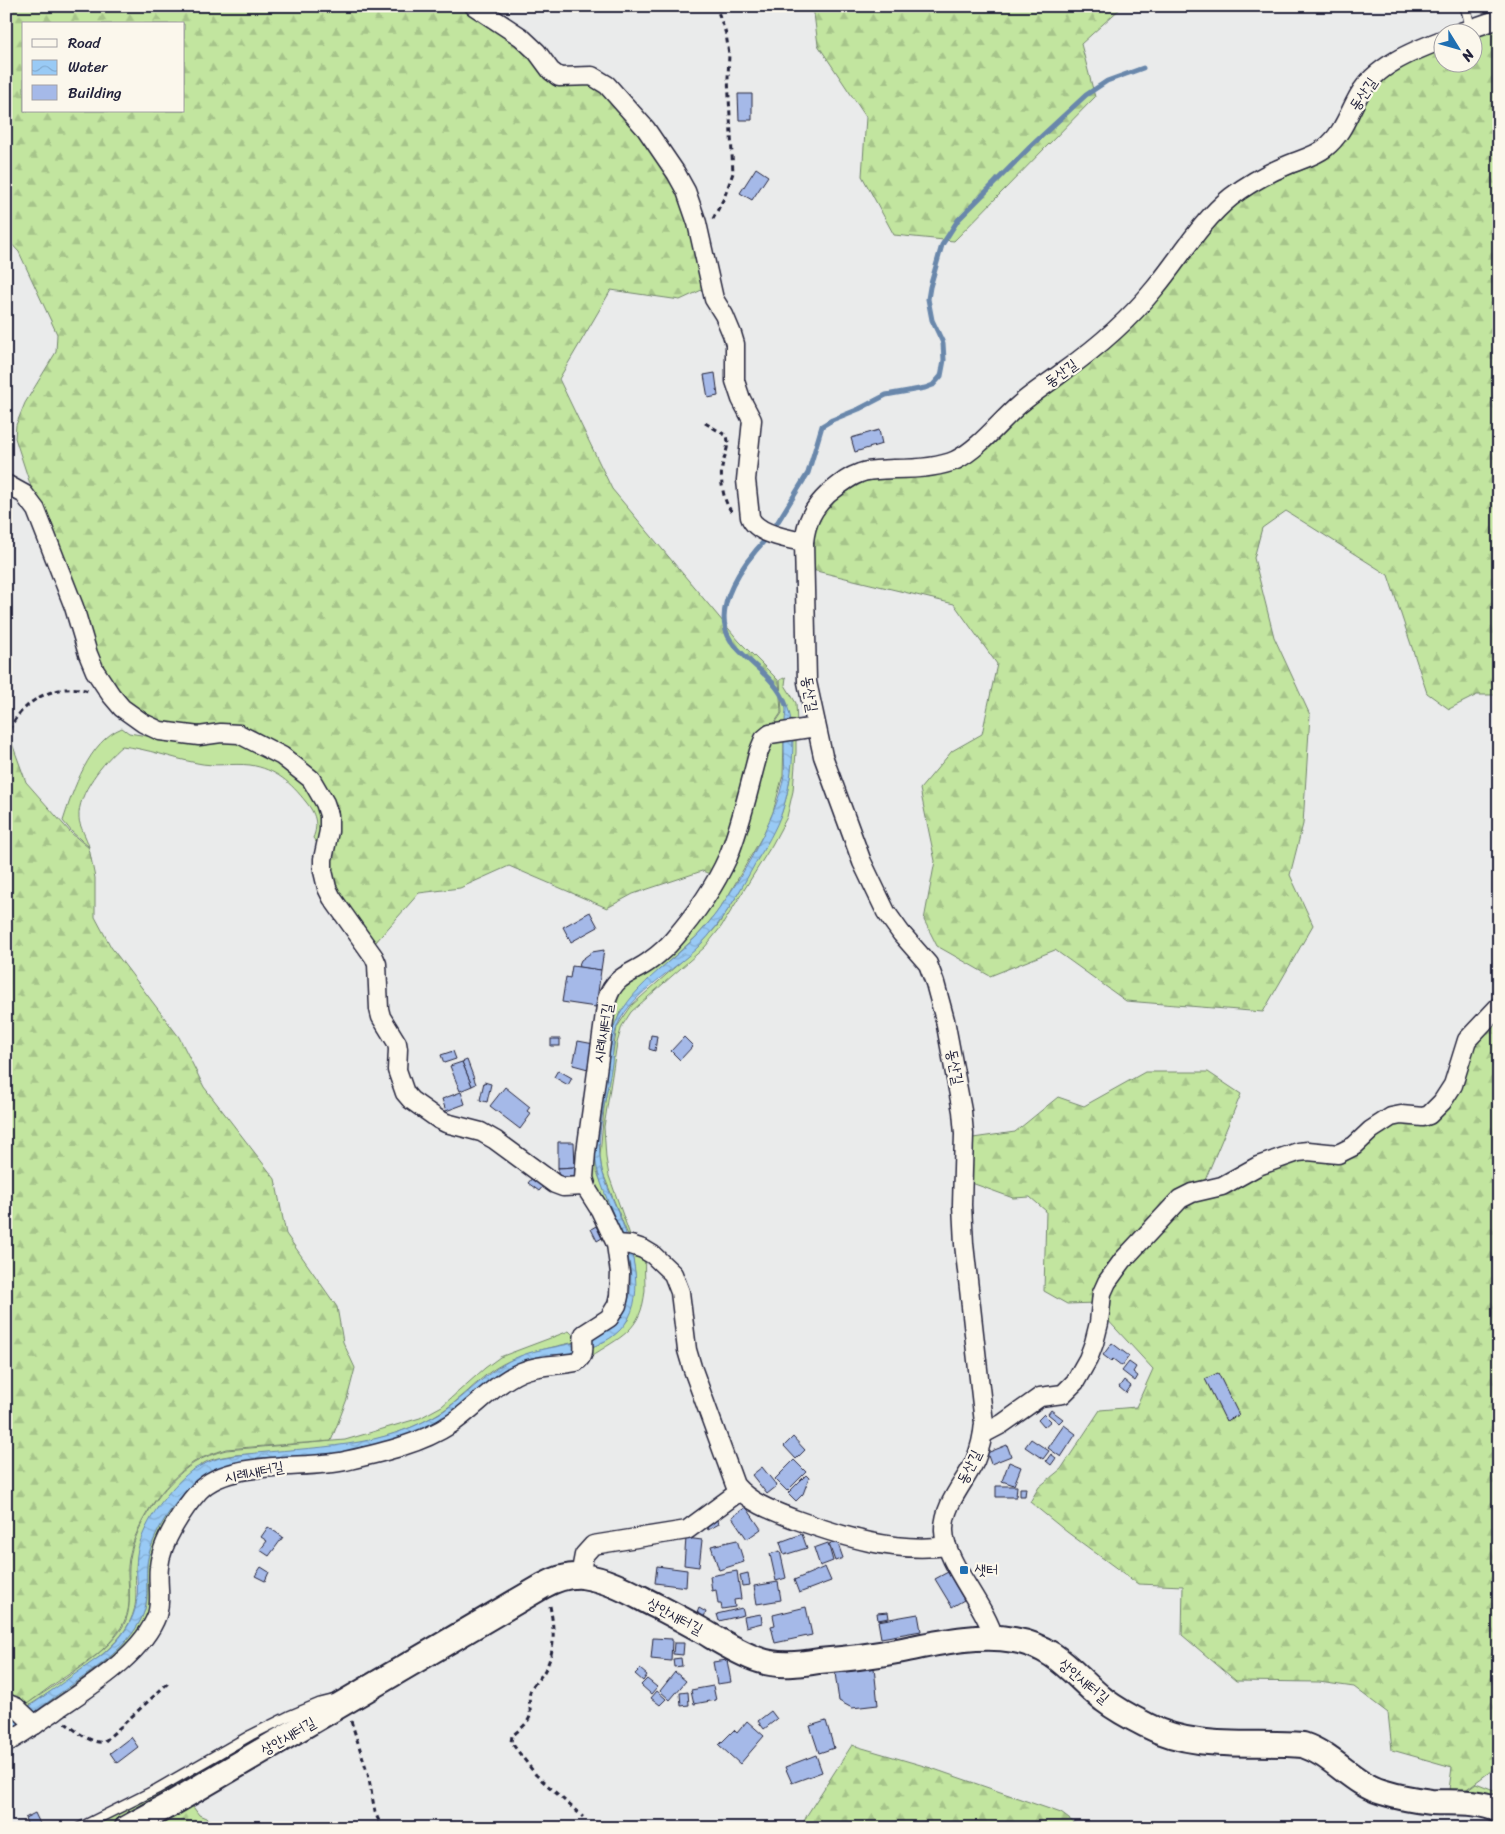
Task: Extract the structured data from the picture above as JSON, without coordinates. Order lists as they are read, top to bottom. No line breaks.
{"streets":{"street":["동산길","시례새터길","상안새터길"]},"crossings":[["동산길","시례새터길"],["동산길","상안새터길"]],"places":{"transit":["샛터"]},"legend":["Road","Water","Building"],"north":"bottom right"}
